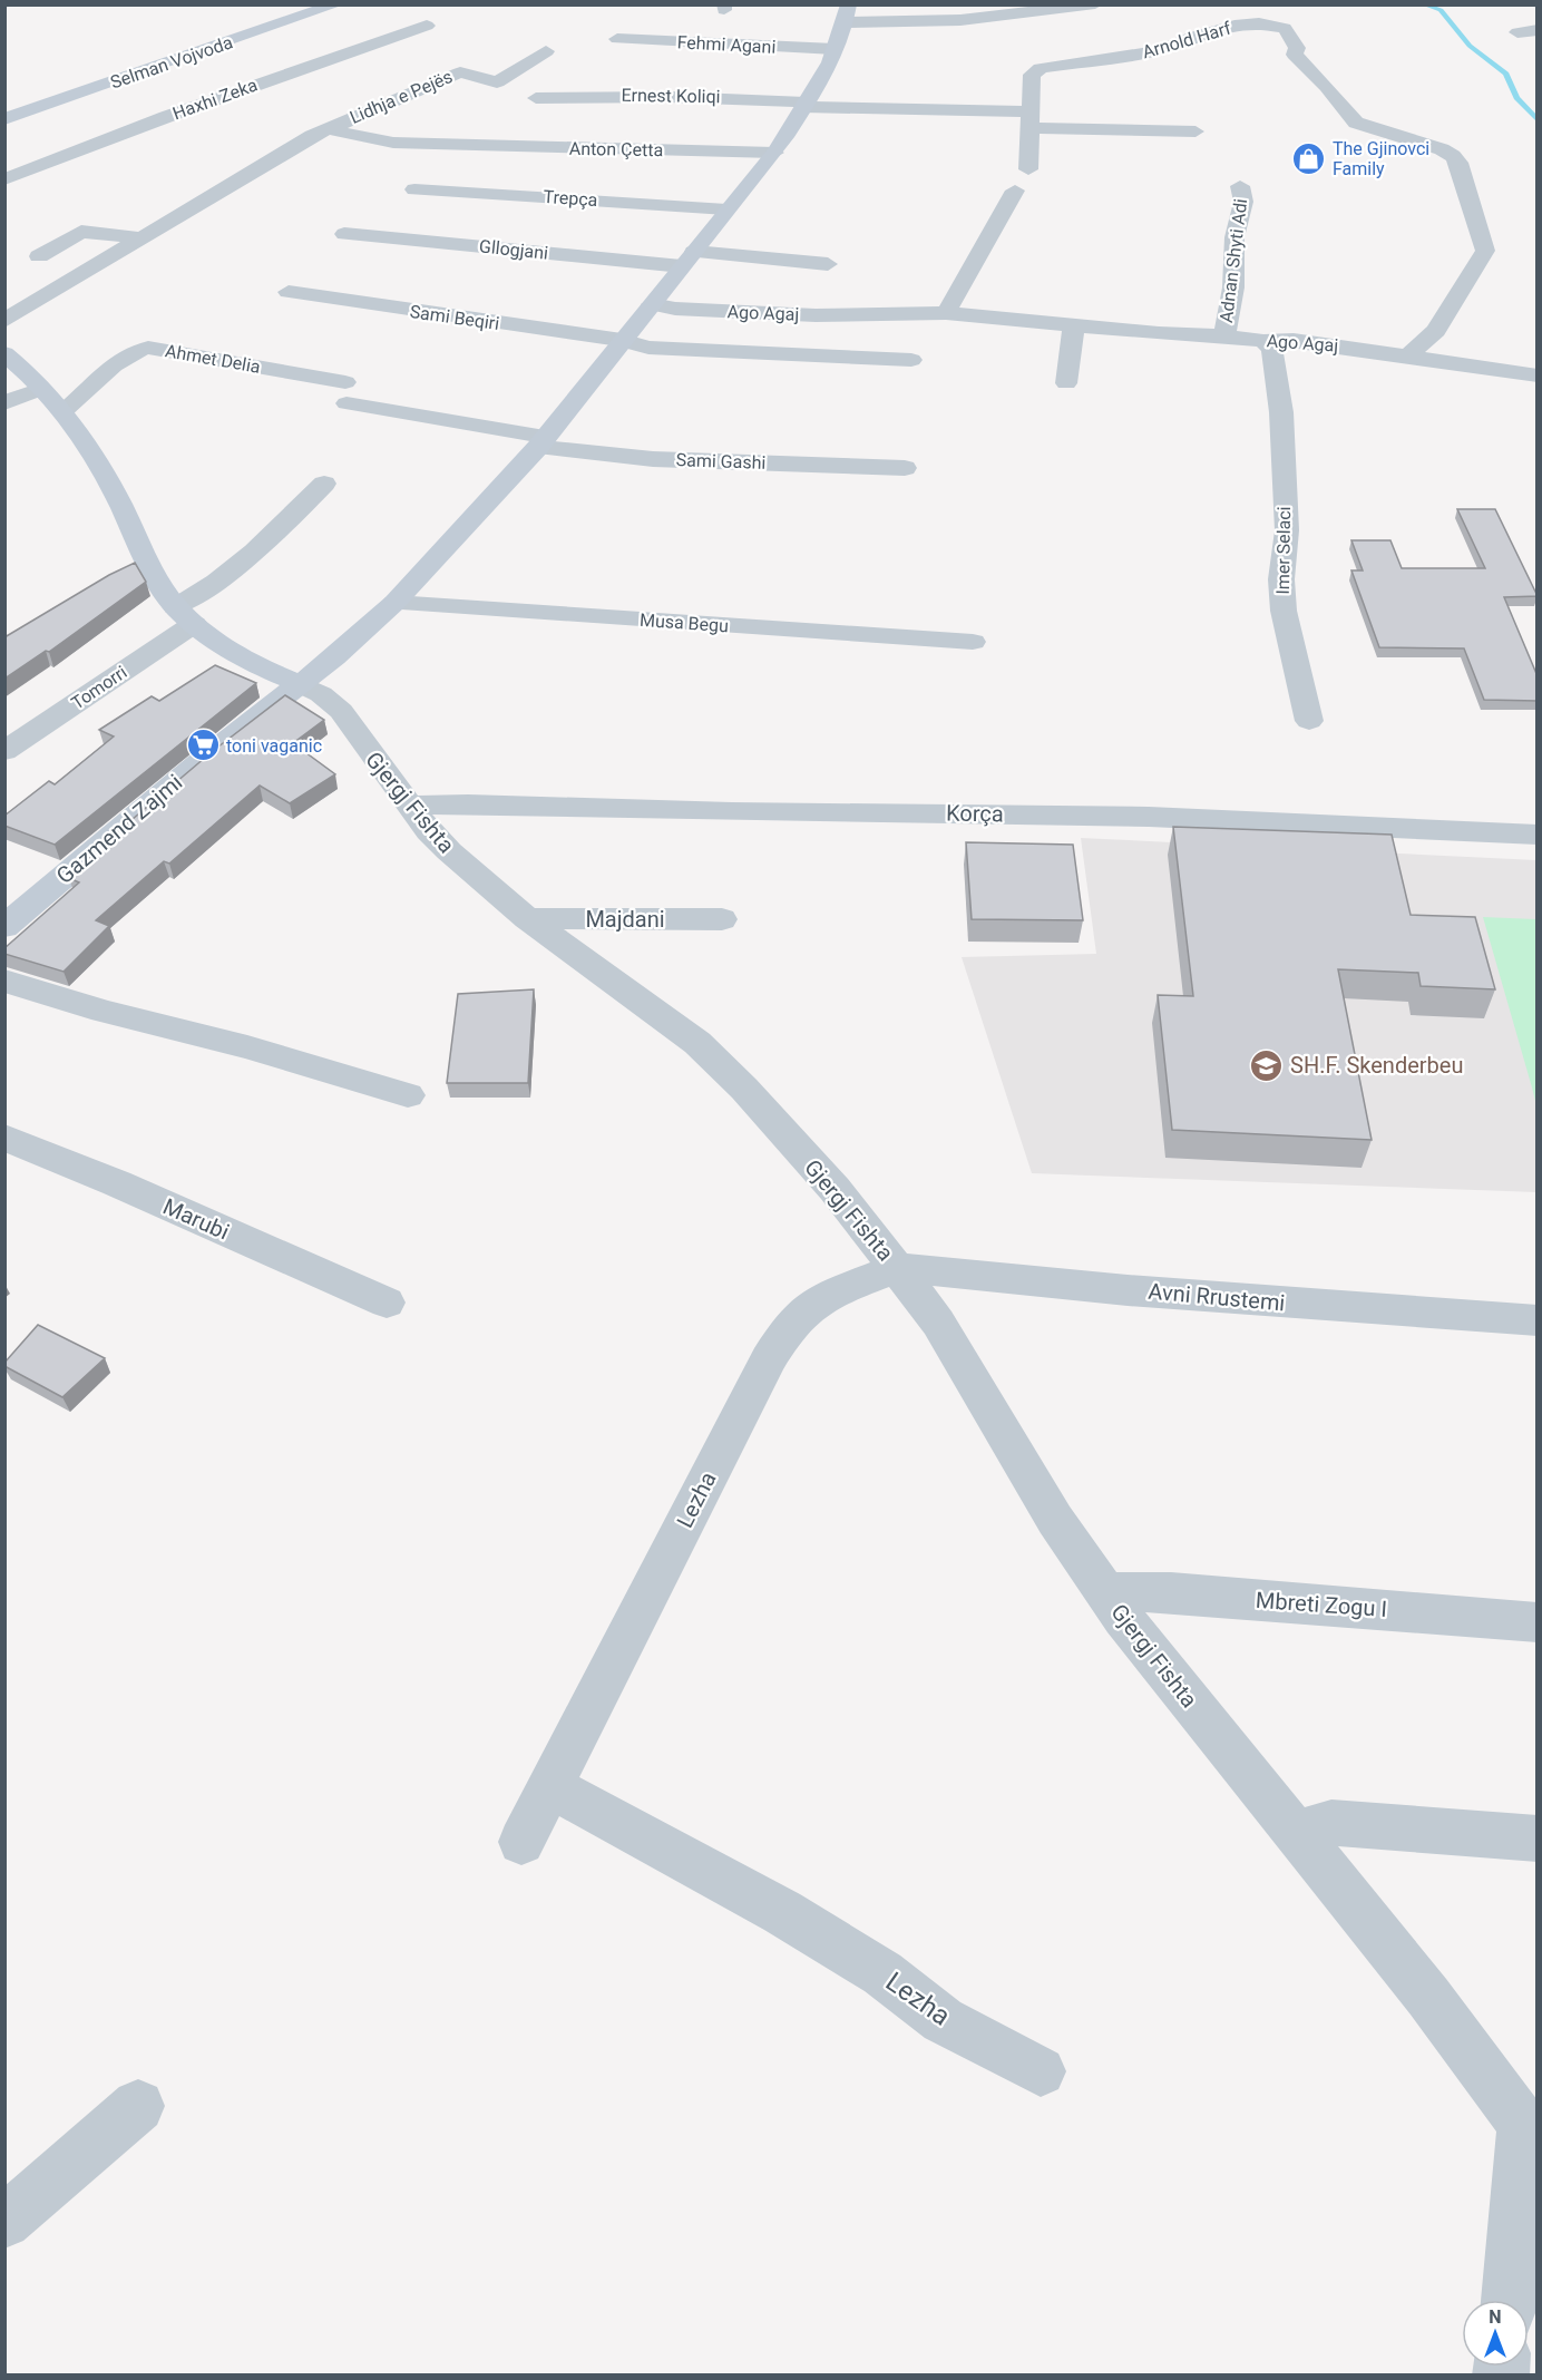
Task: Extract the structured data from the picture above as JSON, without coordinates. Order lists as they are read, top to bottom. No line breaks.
{"streets":{"street":["Arnold Harf","Fehmi Agani","Selman Vojvoda","Ernest Koliqi","Lidhja e Pejës","Haxhi Zeka","Anton Çetta","Trepça","Gllogjani","Adnan Shyti Adi","Ago Agaj","Sami Beqiri","Ahmet Delia","Sami Gashi","Imer Selaci","Musa Begu","Tomorri","Gjergj Fishta","Korça","Gazmend Zajmi","Majdani","Marubi","Avni Rrustemi","Lezha","Mbreti Zogu I"]},"crossings":[["Arnold Harf","Ago Agaj"],["Lidhja e Pejës","Anton Çetta"],["Adnan Shyti Adi","Ago Agaj"],["Ago Agaj","Imer Selaci"],["Ahmet Delia","Sami Gashi"],["Gjergj Fishta","Korça"],["Gjergj Fishta","Gazmend Zajmi"],["Gjergj Fishta","Majdani"],["Gjergj Fishta","Avni Rrustemi"],["Gjergj Fishta","Lezha"],["Gjergj Fishta","Mbreti Zogu I"],["Avni Rrustemi","Lezha"]],"places":{"shop":["The Gjinovci Family"],"supermarket":["toni vaganic"],"school or university":["SH.F. Skenderbeu"]},"north":"top"}
